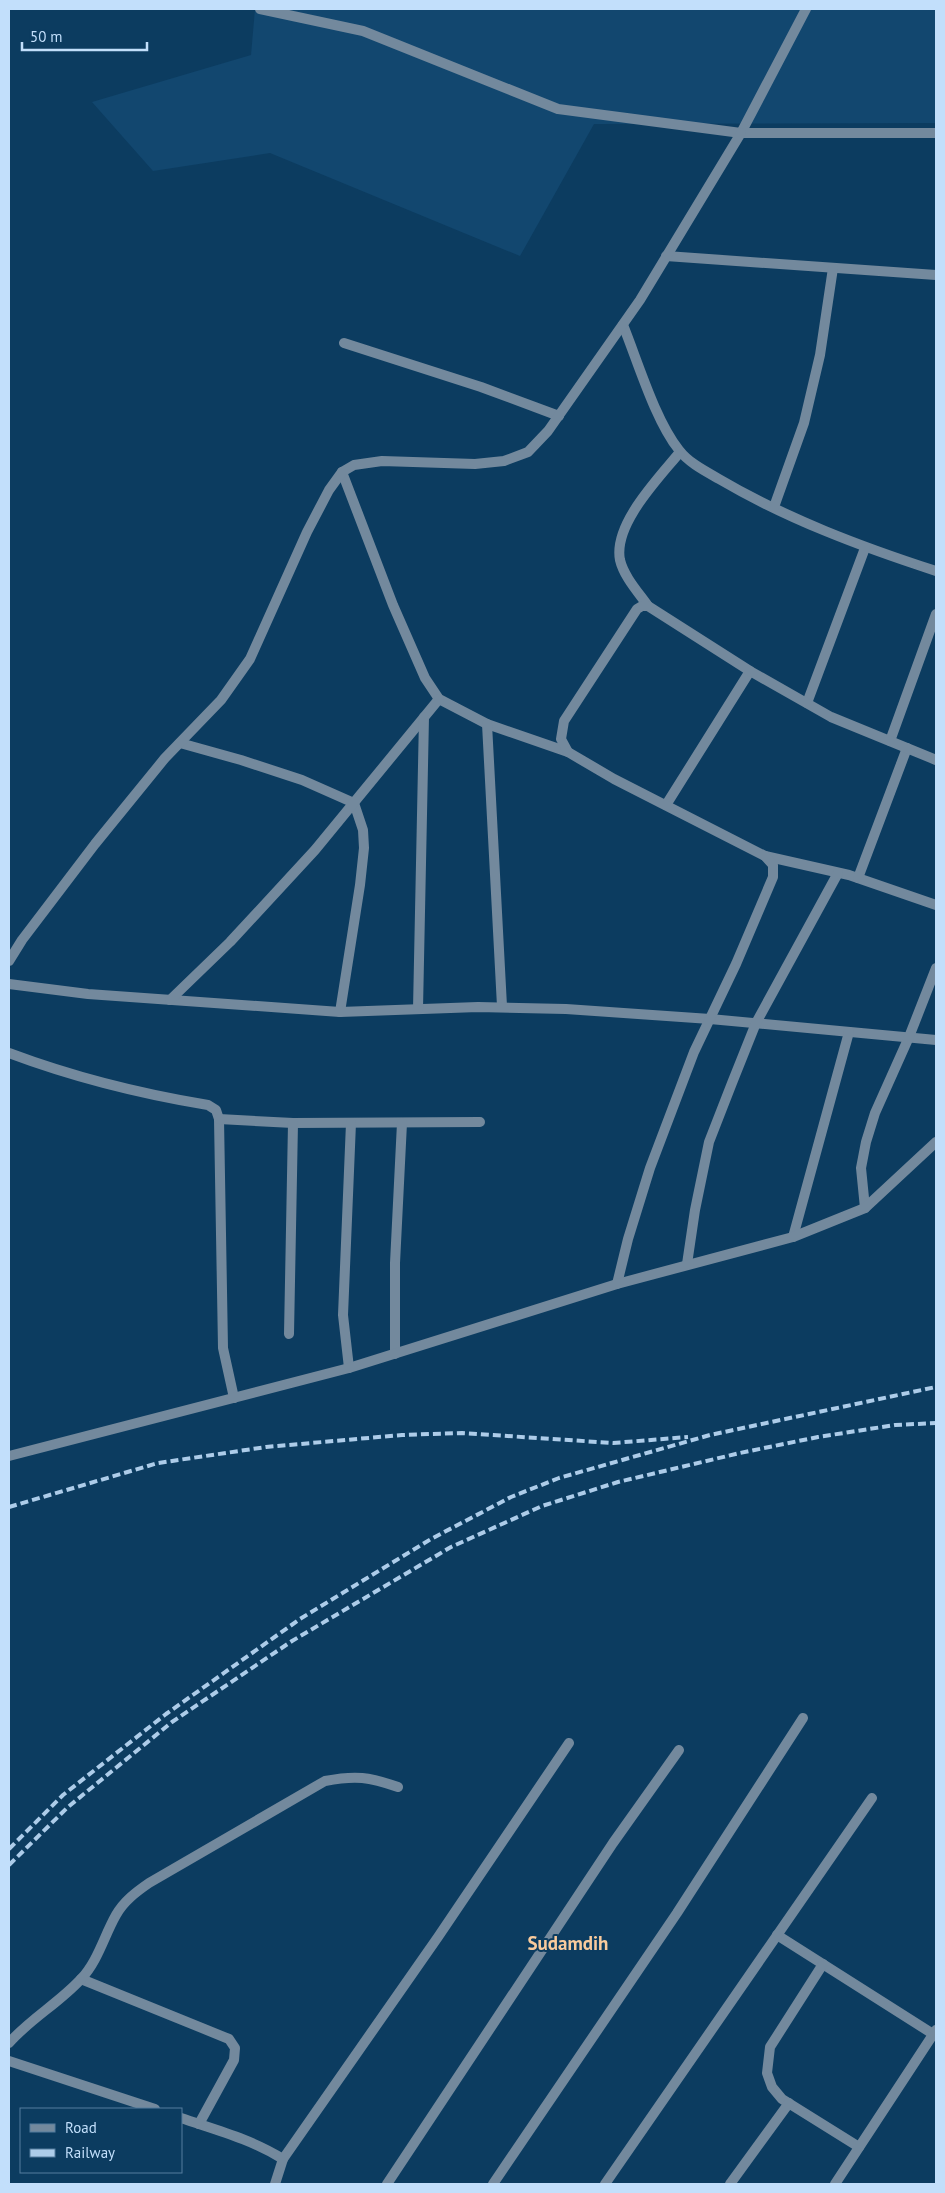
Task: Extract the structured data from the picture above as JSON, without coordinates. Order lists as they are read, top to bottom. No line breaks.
{"districts":["Sudamdih"],"legend":["Road","Railway"],"scale_bar":"50 m"}
